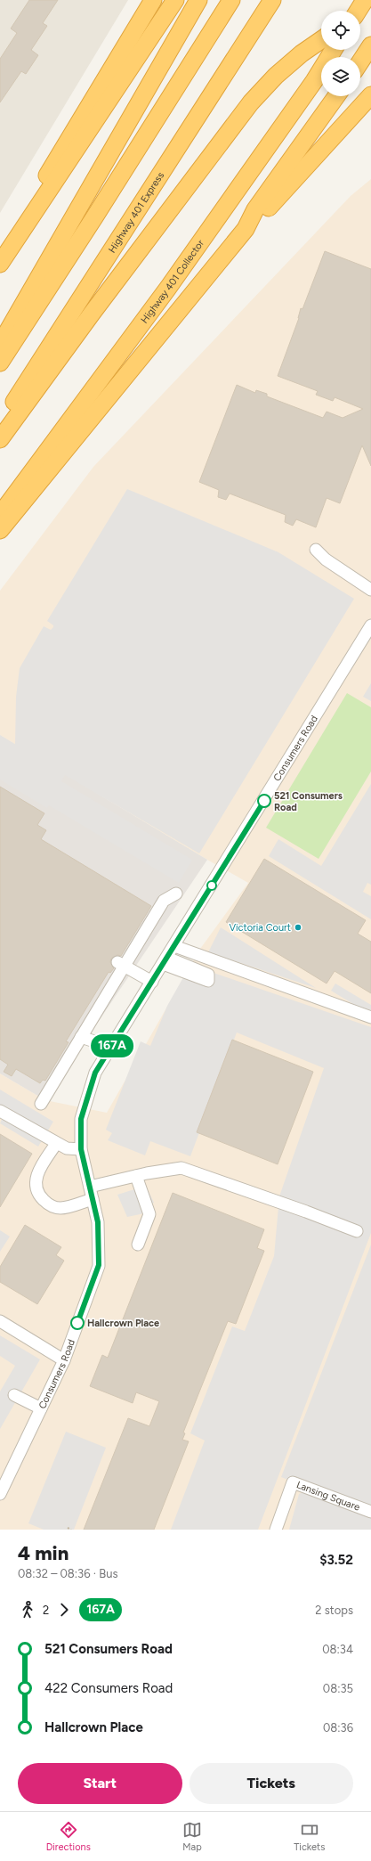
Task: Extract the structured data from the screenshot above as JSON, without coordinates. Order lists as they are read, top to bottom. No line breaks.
{"streets":{"highway":["Highway 401 Express","Highway 401 Collector"],"street":["Consumers Road","Lansing Square"]},"places":["521 Consumers Road","Victoria Court","Hallcrown Place"],"lines":["bus line 167A"],"page":{"on_map":"167A","heading":["4 min","08:32 – 08:36 · Bus","$3.52"],"legs":["2","167A","2 stops"],"list":[{"name":"521 Consumers Road","value":"08:34"},{"name":"422 Consumers Road","value":"08:35"},{"name":"Hallcrown Place","value":"08:36"}],"buttons":["Start","Tickets"],"tabs":["Directions","Map","Tickets"]}}
